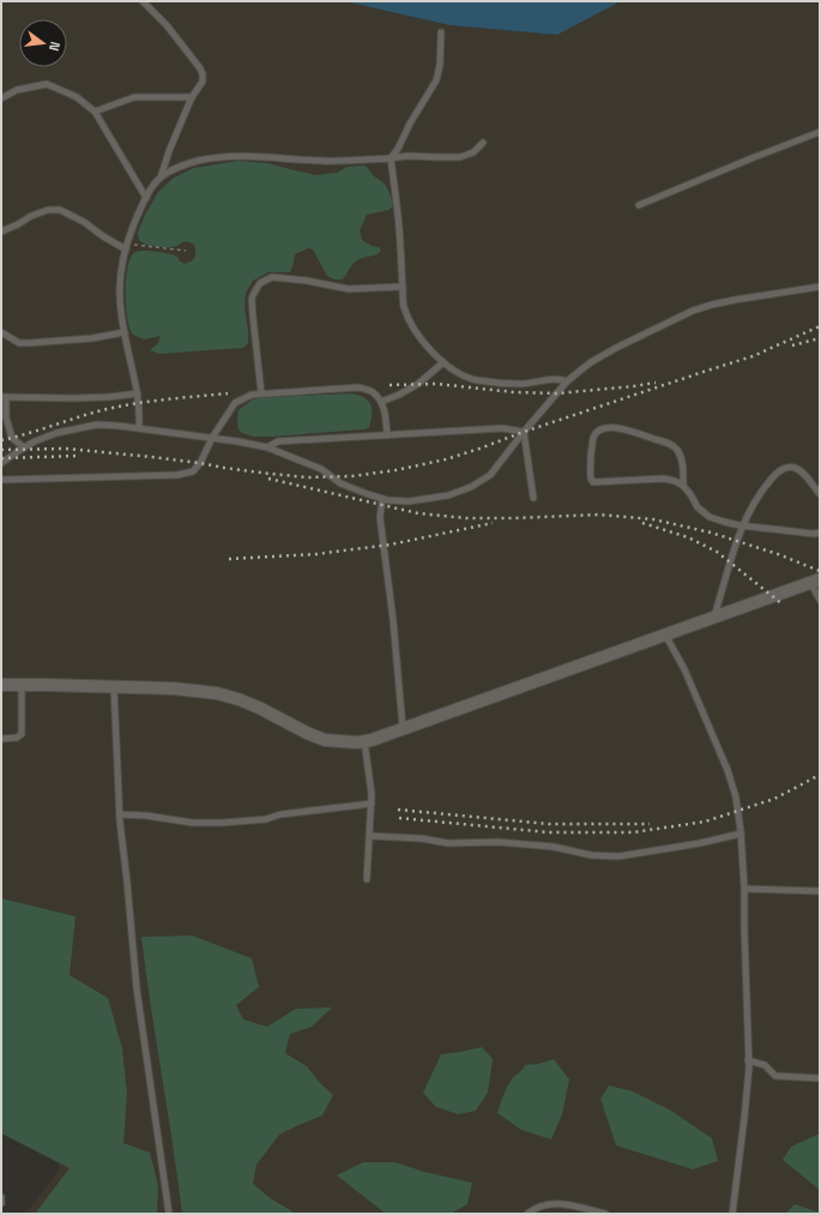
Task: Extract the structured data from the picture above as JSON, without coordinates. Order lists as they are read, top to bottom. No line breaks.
{"north":"right"}
